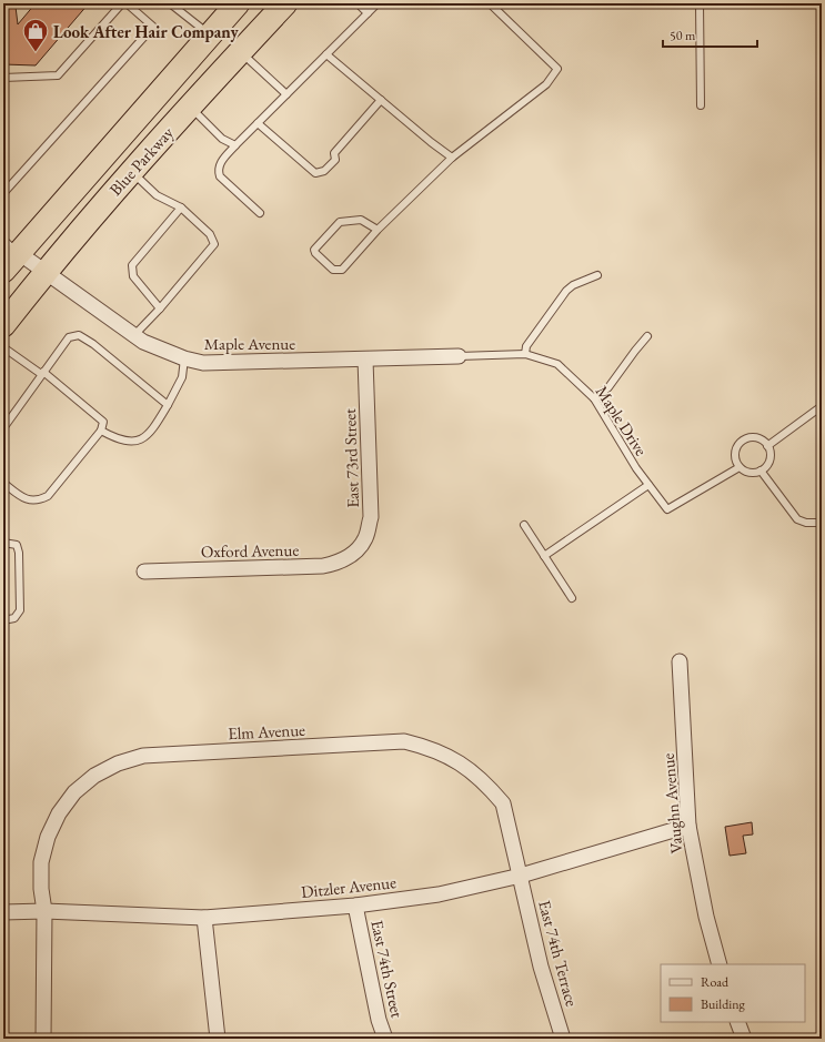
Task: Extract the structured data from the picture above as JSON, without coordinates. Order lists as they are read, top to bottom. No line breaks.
{"streets":{"highway":["Blue Parkway"],"street":["Maple Avenue","East 73rd Street","Oxford Avenue","Elm Avenue","Vaughn Avenue","Ditzler Avenue","East 74th Terrace","East 74th Street"],"lane":["Maple Drive"]},"crossings":[["Blue Parkway","Maple Avenue"],["Maple Avenue","Maple Drive"],["Maple Avenue","East 73rd Street"],["East 73rd Street","Oxford Avenue"],["Elm Avenue","Ditzler Avenue"],["Elm Avenue","East 74th Terrace"],["Vaughn Avenue","Ditzler Avenue"],["Ditzler Avenue","East 74th Terrace"],["Ditzler Avenue","East 74th Street"]],"places":{"shop":["Look After Hair Company"]},"legend":["Road","Building"],"scale_bar":"50 m"}
